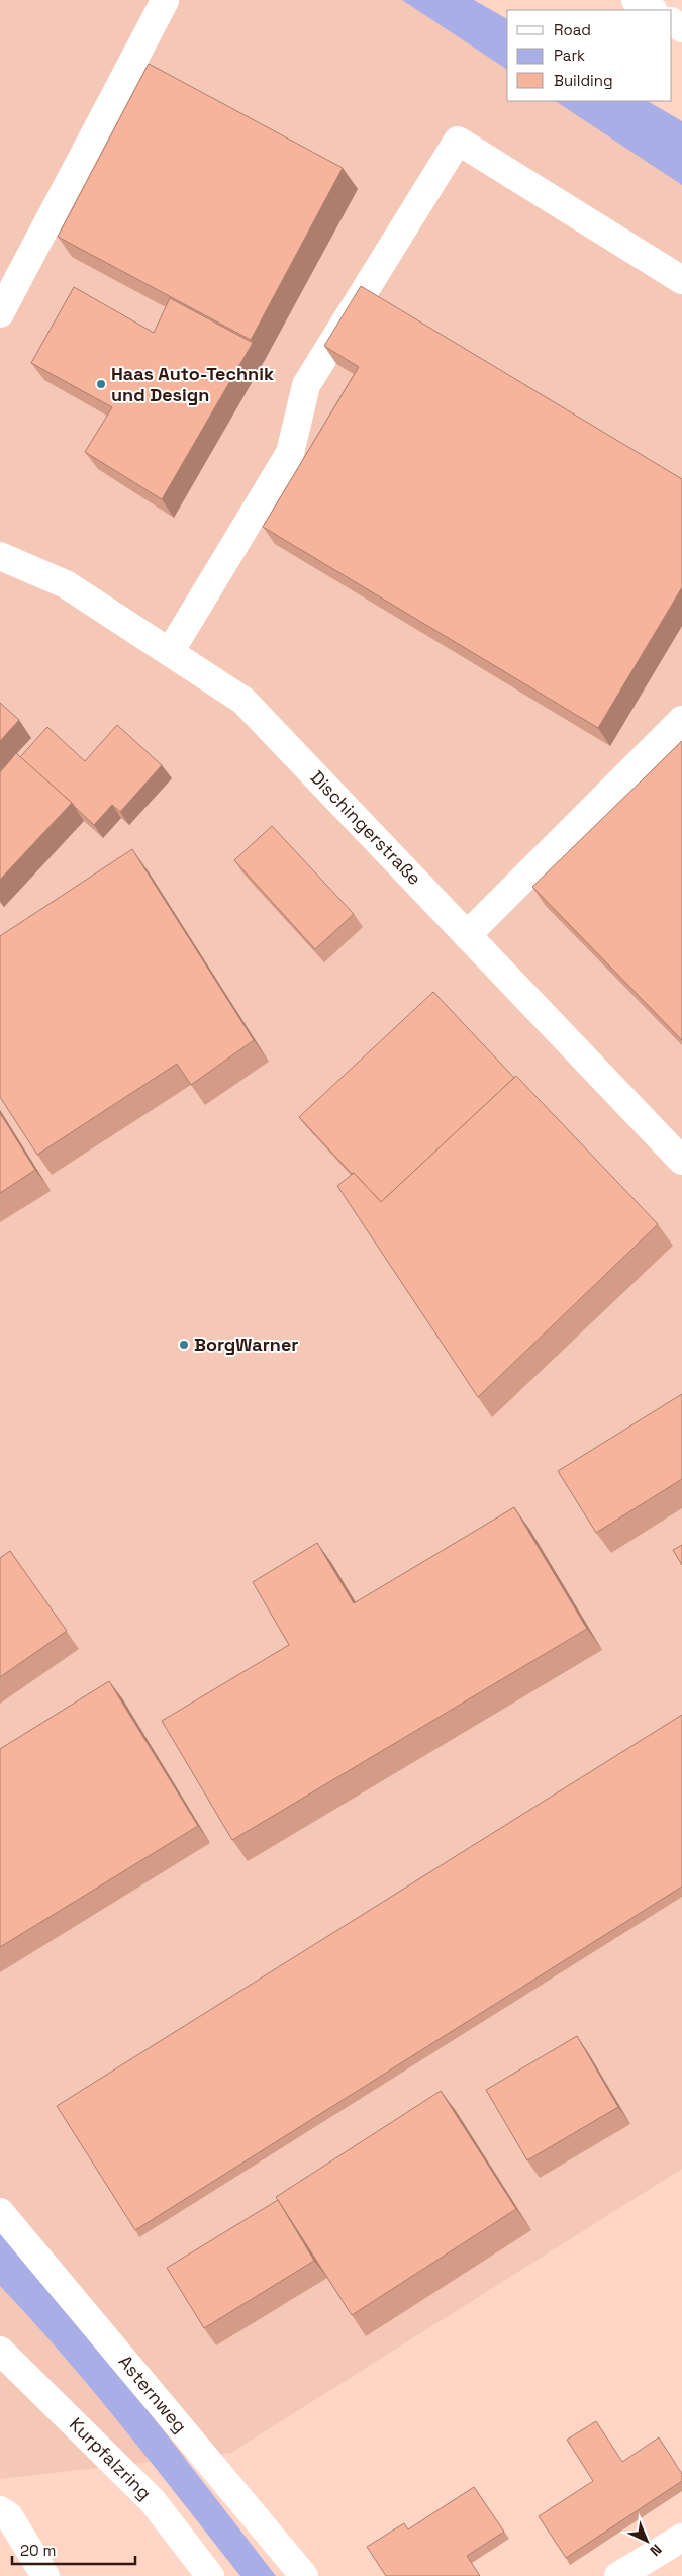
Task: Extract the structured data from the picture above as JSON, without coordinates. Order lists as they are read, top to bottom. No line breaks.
{"streets":{"main road":["Dischingerstraße","Asternweg","Kurpfalzring"]},"places":["Haas Auto-Technik und Design","BorgWarner"],"legend":["Road","Park","Building"],"scale_bar":"20 m","north":"bottom right"}
